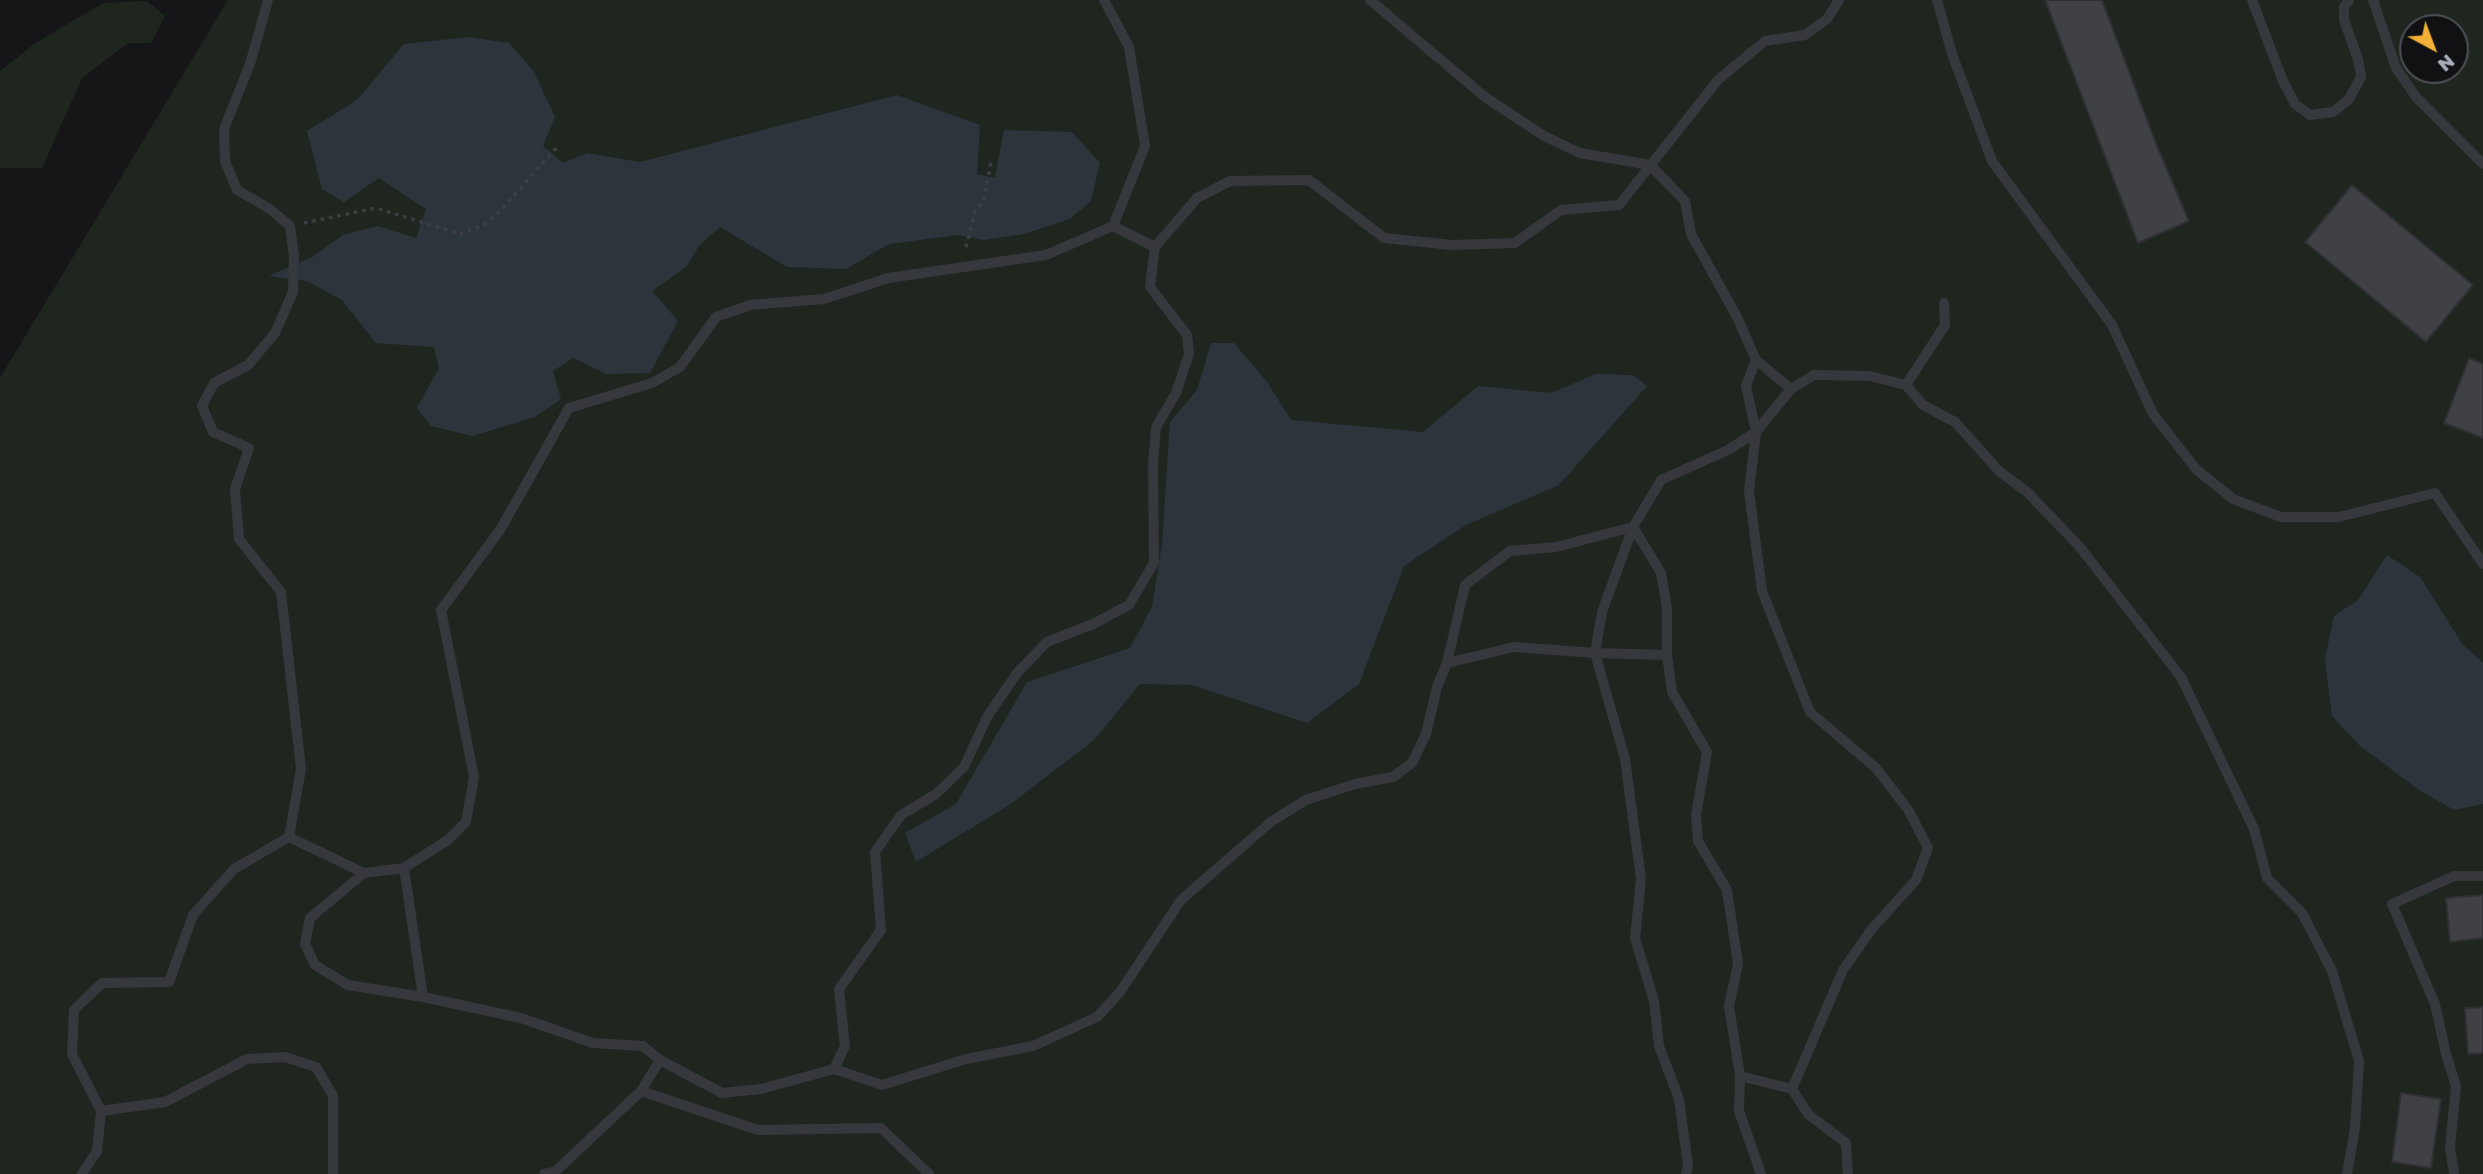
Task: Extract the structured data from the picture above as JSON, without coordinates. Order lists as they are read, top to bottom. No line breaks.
{"north":"bottom right"}
